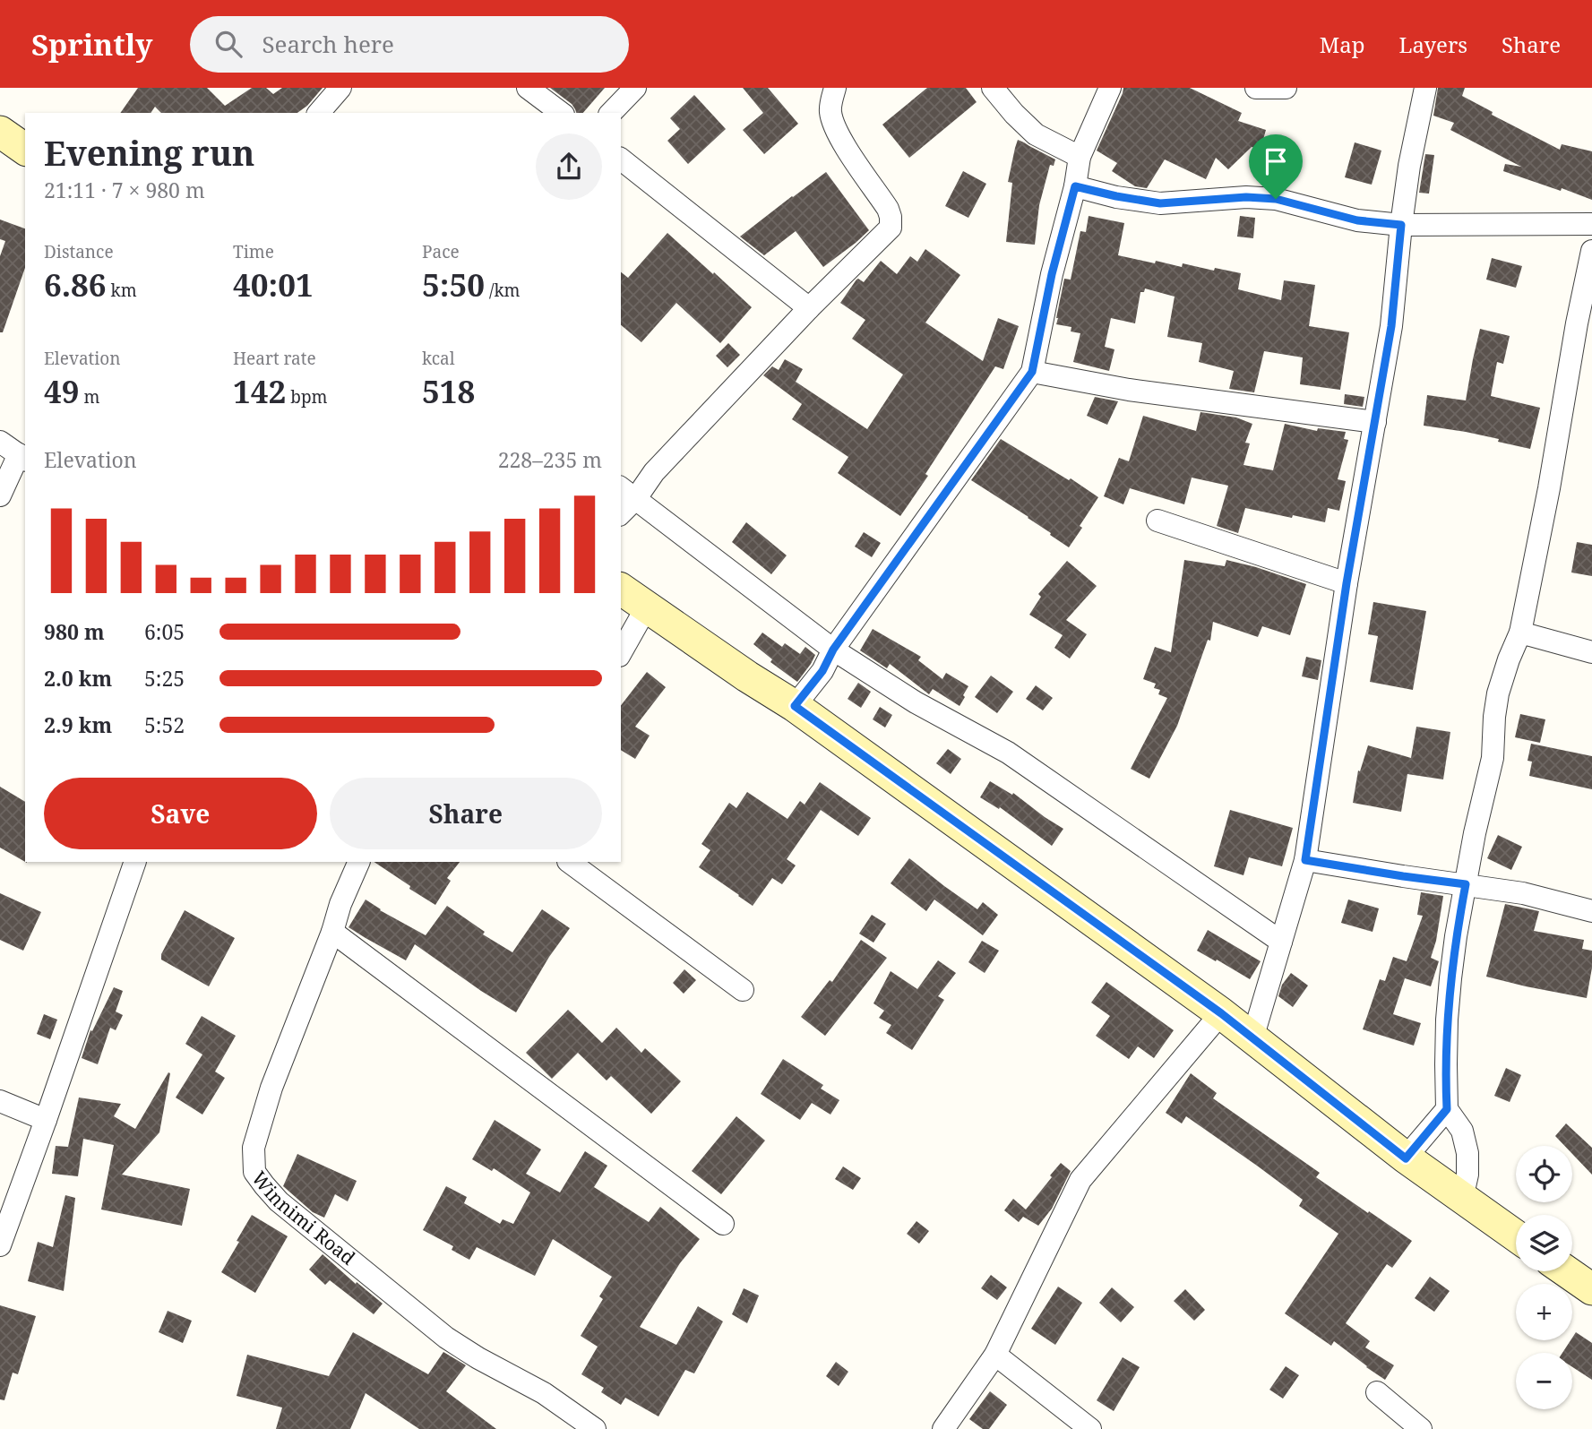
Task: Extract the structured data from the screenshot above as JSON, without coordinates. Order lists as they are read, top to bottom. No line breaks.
{"streets":{"street":["Winnimi Road"]},"page":{"header":"Sprintly","search":"Search here","nav":["Map","Layers","Share"],"heading":["Evening run","21:11 · 7 × 980 m"],"stats":[["Distance","6.86 km"],["Time","40:01"],["Pace","5:50 /km"],["Elevation","49 m"],["Heart rate","142 bpm"],["kcal","518"]],"chart":["Elevation","228–235 m"],"list":[{"name":"980 m","note":"6:05"},{"name":"2.0 km","note":"5:25"},{"name":"2.9 km","note":"5:52"}],"buttons":["Save","Share"],"map_buttons":["+","−"]}}
